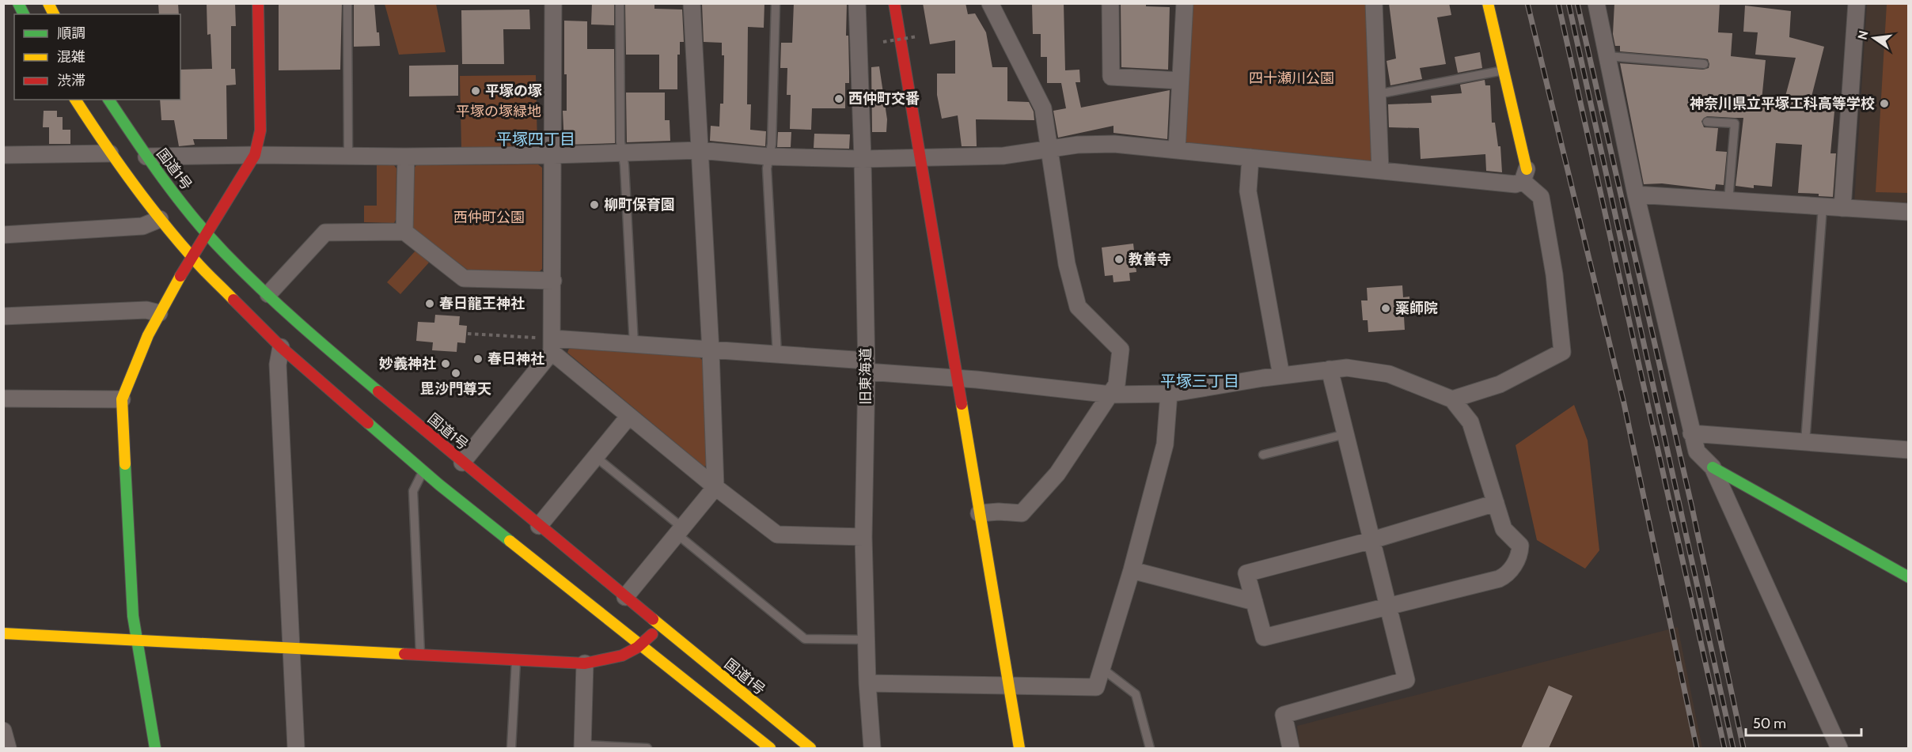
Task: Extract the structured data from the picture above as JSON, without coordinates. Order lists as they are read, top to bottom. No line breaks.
{"streets":{"main road":["国道1号"],"street":["旧東海道"]},"districts":["平塚四丁目","平塚三丁目"],"parks":["四十瀬川公園","平塚の塚緑地","西仲町公園"],"places":["平塚の塚","西仲町交番","神奈川県立平塚工科高等学校","柳町保育園","教善寺","春日龍王神社","薬師院","春日神社","妙義神社","毘沙門尊天"],"legend":["順調","混雑","渋滞"],"scale_bar":"50 m","north":"left"}
